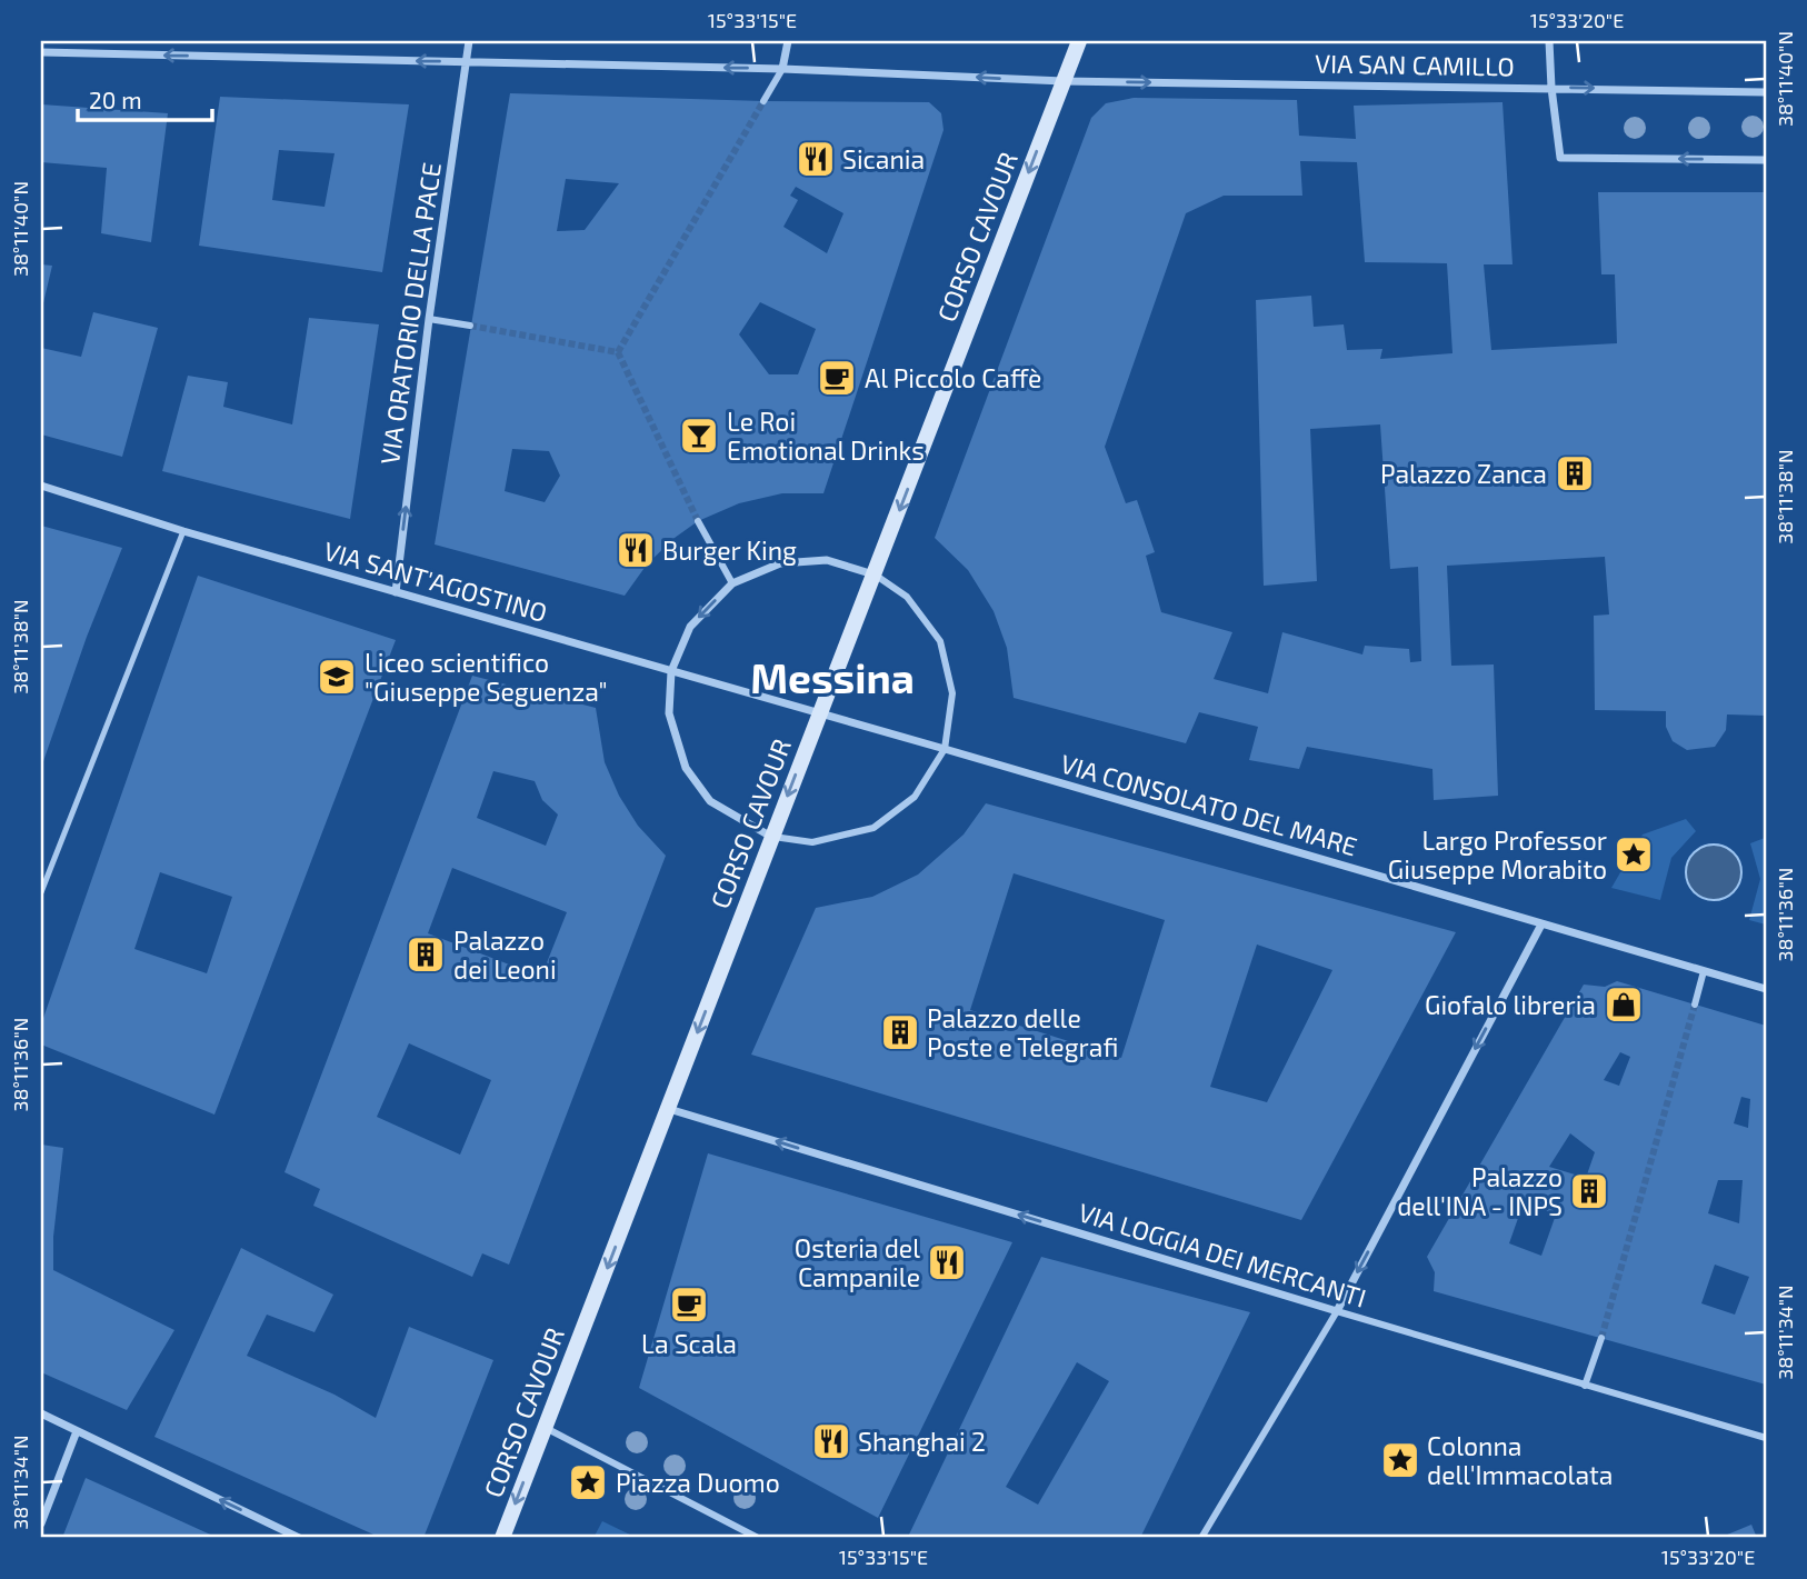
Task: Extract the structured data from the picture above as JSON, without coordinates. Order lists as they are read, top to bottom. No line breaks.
{"streets":{"main road":["CORSO CAVOUR"],"street":["VIA SAN CAMILLO","VIA ORATORIO DELLA PACE","VIA SANT'AGOSTINO","VIA CONSOLATO DEL MARE","VIA LOGGIA DEI MERCANTI"]},"crossings":[["VIA SAN CAMILLO","CORSO CAVOUR"],["VIA SAN CAMILLO","VIA ORATORIO DELLA PACE"],["CORSO CAVOUR","VIA SANT'AGOSTINO"],["CORSO CAVOUR","VIA CONSOLATO DEL MARE"],["CORSO CAVOUR","VIA LOGGIA DEI MERCANTI"],["VIA ORATORIO DELLA PACE","VIA SANT'AGOSTINO"],["VIA SANT'AGOSTINO","VIA CONSOLATO DEL MARE"]],"one_way":["CORSO CAVOUR","VIA ORATORIO DELLA PACE","VIA LOGGIA DEI MERCANTI"],"districts":["Messina"],"places":{"restaurant":["Sicania","Burger King","Osteria del Campanile","Shanghai 2"],"cafe":["Al Piccolo Caffè","La Scala"],"bar":["Le Roi Emotional Drinks"],"building":["Palazzo Zanca","Palazzo dei Leoni","Palazzo delle Poste e Telegrafi","Palazzo dell'INA - INPS"],"school or university":["Liceo scientifico \"Giuseppe Seguenza\""],"place":["Largo Professor Giuseppe Morabito","Colonna dell'Immacolata","Piazza Duomo"],"shop":["Giofalo libreria"]},"scale_bar":"20 m","coordinates":["15°33'15\"E","15°33'20\"E","38°11'40\"N","38°11'38\"N","38°11'36\"N","38°11'34\"N"]}
